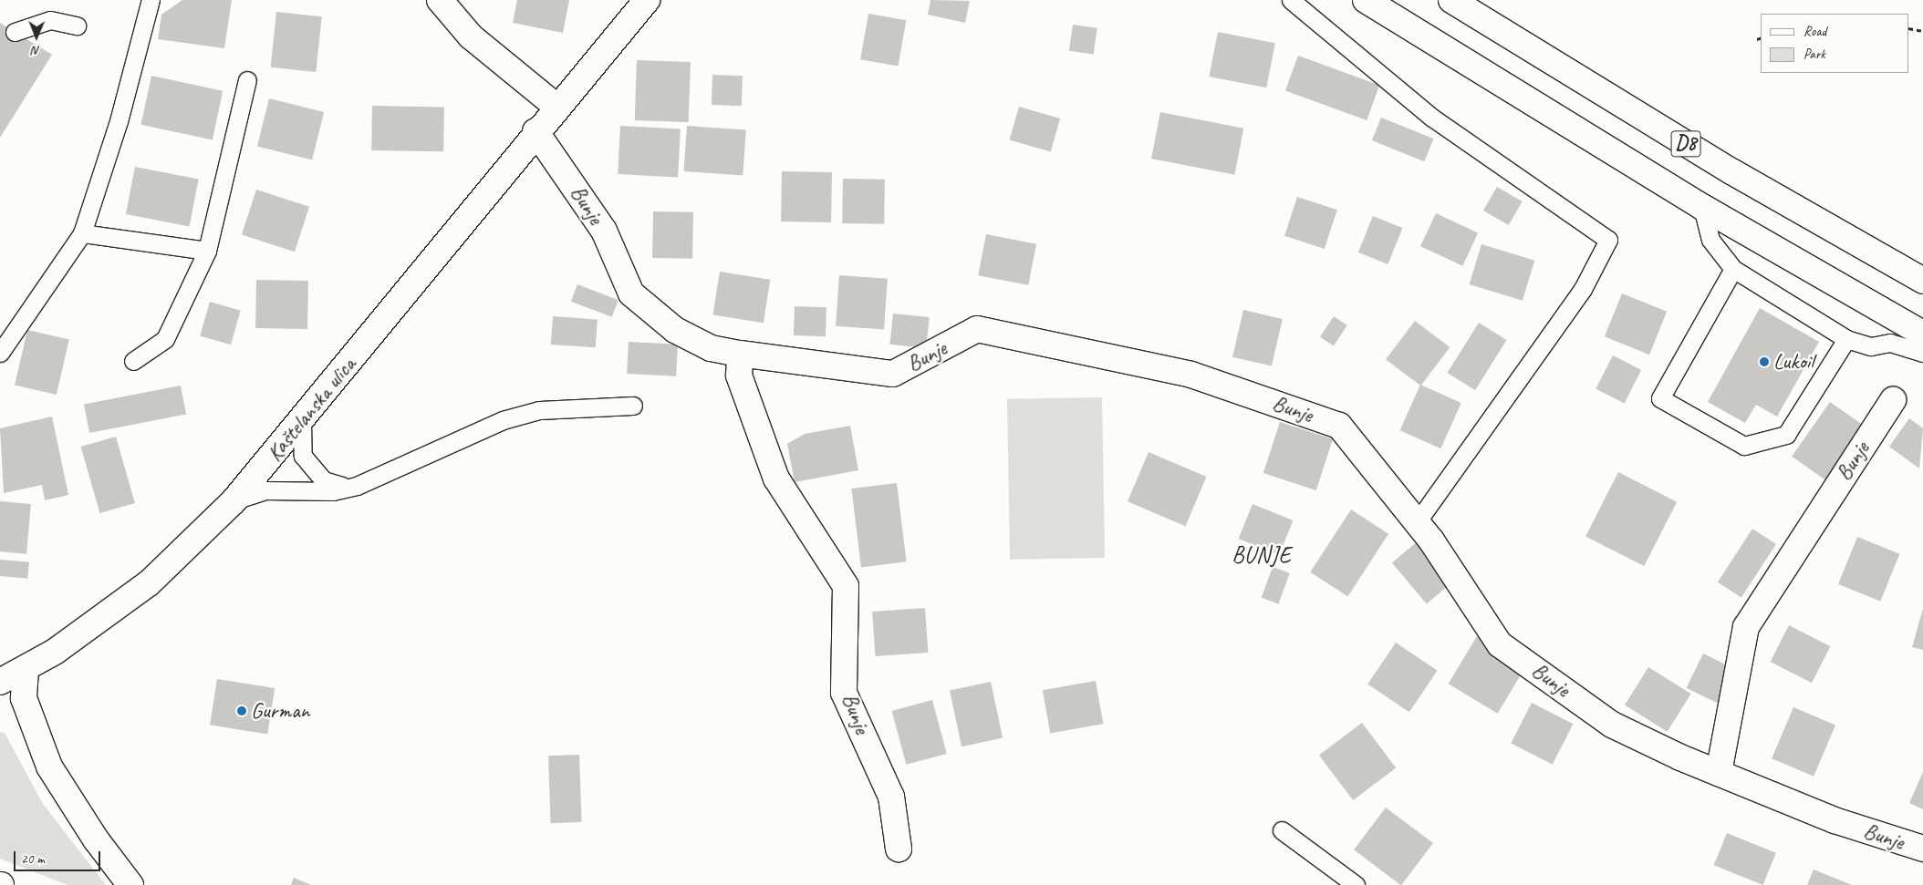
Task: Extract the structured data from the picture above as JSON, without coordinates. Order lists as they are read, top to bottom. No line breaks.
{"streets":{"main road":["D8","Bunje","Kaštelanska ulica"]},"crossings":[["Bunje","Kaštelanska ulica"]],"districts":["BUNJE"],"places":["Lukoil","Gurman"],"legend":["Road","Park"],"scale_bar":"20 m","north":"bottom"}
